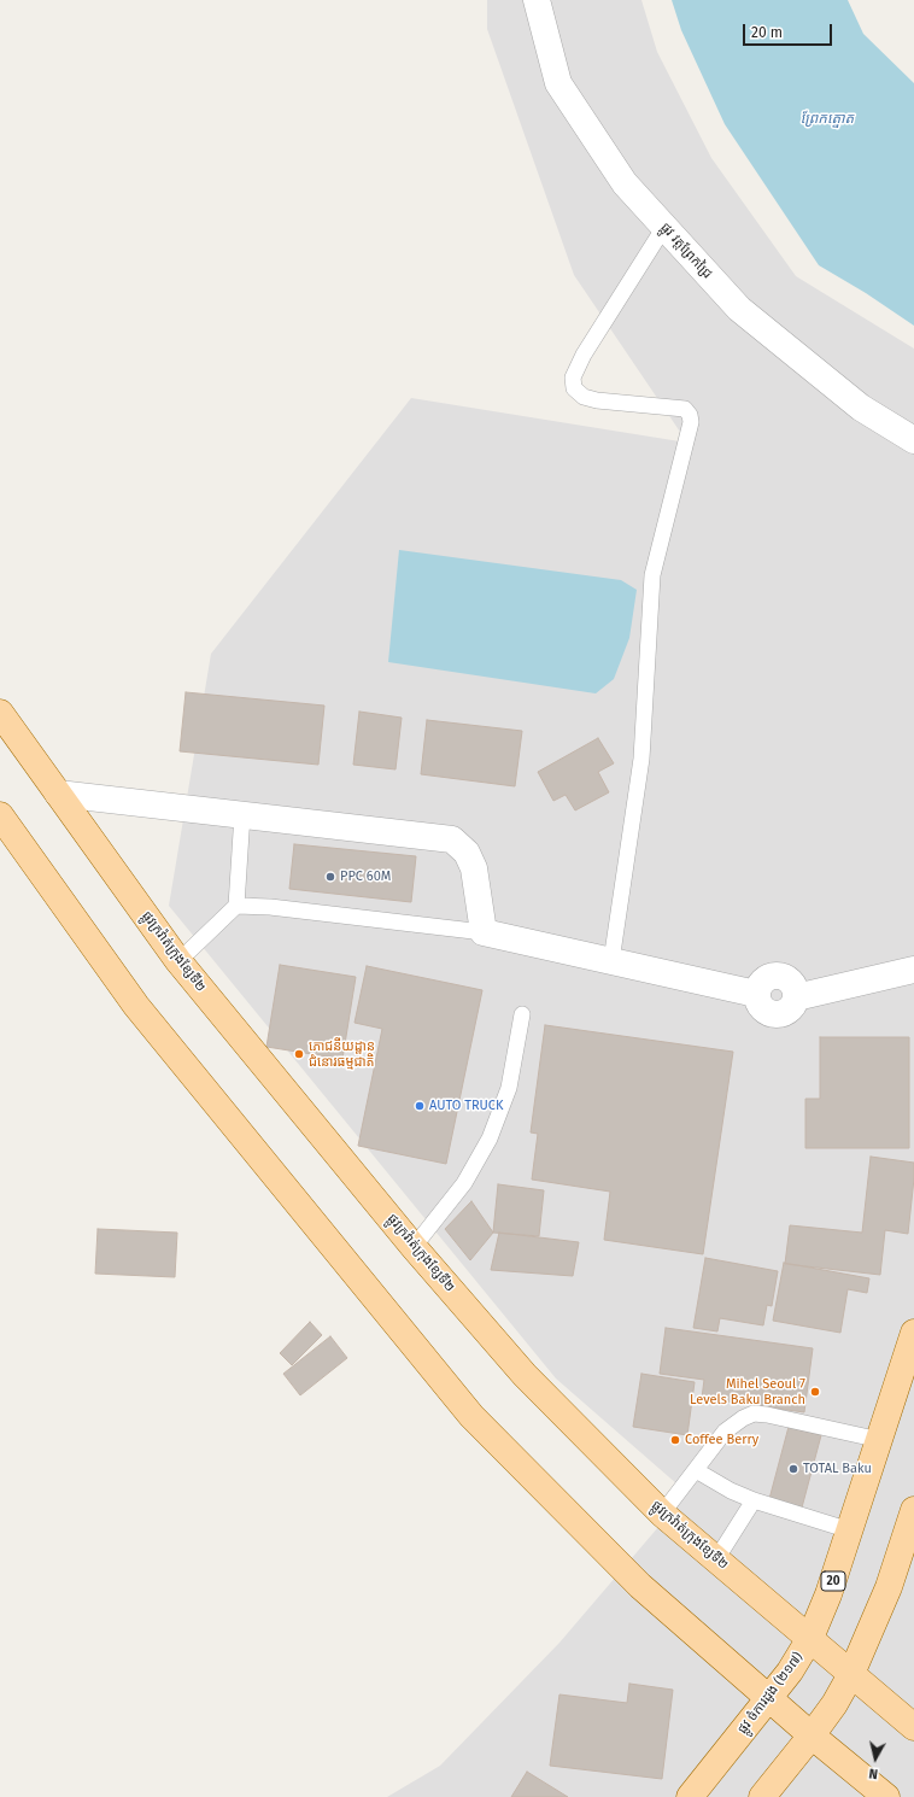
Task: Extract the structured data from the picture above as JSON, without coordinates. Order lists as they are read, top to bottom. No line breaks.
{"streets":{"main road":["ផ្លូវក្រវ៉ាត់ក្រុងខ្សែទី២","20","ផ្លូវ ចំការដូង (២១៧)"],"street":["ផ្លូវ វត្តព្រែកជ្រៃ"]},"crossings":[["ផ្លូវក្រវ៉ាត់ក្រុងខ្សែទី២","ផ្លូវ ចំការដូង (២១៧)"]],"water":["ព្រែកត្នោត"],"places":["PPC 60M","ភោជនីយដ្ឋាន ជំនោរធម្មជាតិ","AUTO TRUCK","Mihel Seoul 7 Levels Baku Branch","Coffee Berry","TOTAL Baku"],"scale_bar":"20 m","north":"bottom"}
